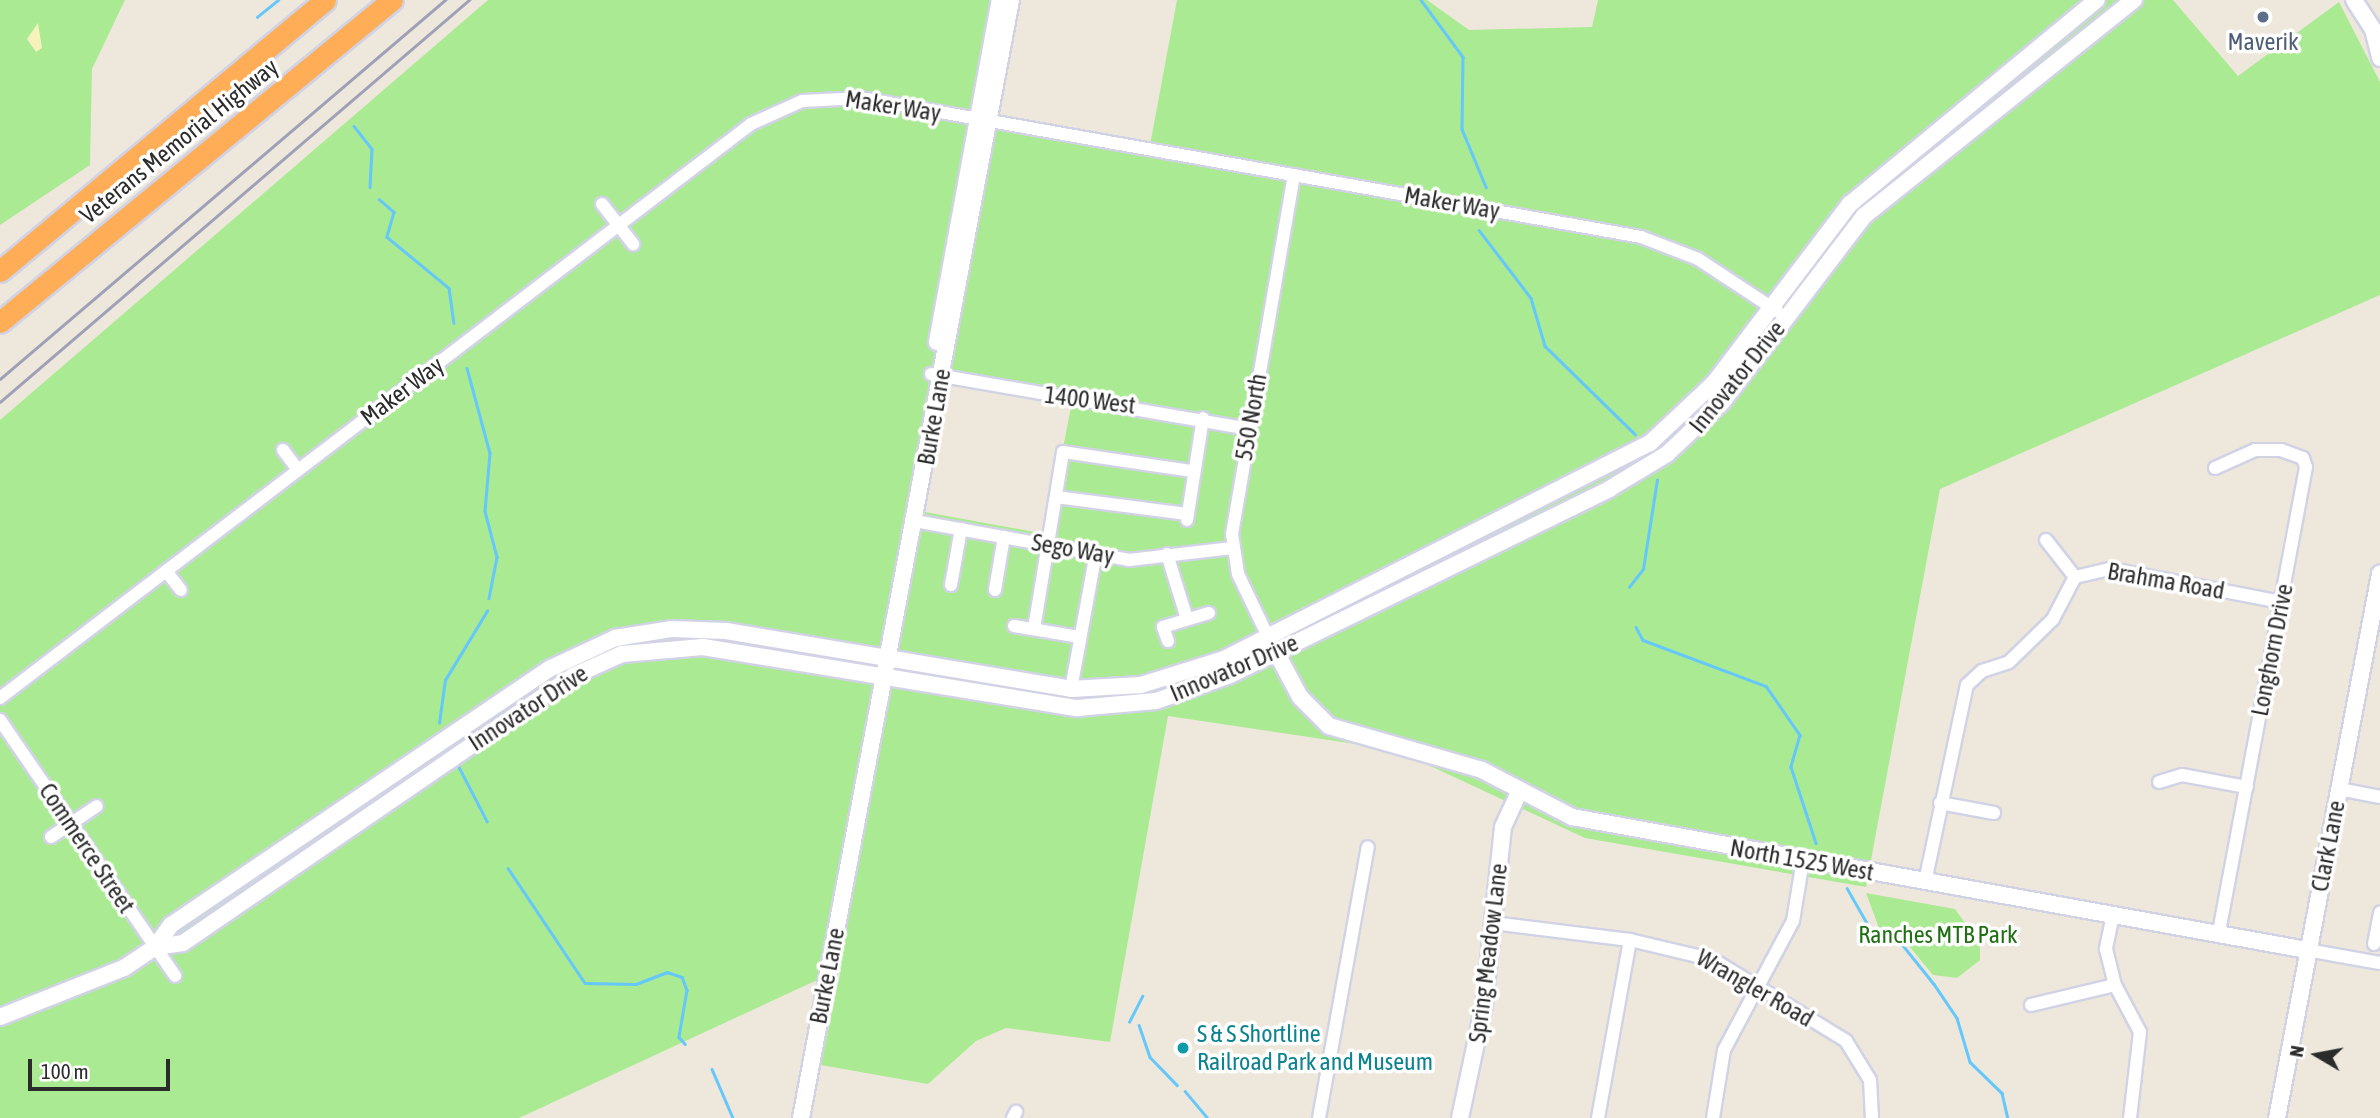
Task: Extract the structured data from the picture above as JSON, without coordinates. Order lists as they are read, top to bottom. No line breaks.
{"streets":{"highway":["Veterans Memorial Highway"],"main road":["Innovator Drive","Burke Lane","Clark Lane","North 1525 West","Spring Meadow Lane"],"street":["Maker Way","1400 West","550 North","Sego Way","Brahma Road","Longhorn Drive","Commerce Street","Wrangler Road"]},"crossings":[["Maker Way","Innovator Drive"],["Maker Way","Burke Lane"],["Maker Way","550 North"],["Innovator Drive","Burke Lane"],["Innovator Drive","Commerce Street"],["Innovator Drive","North 1525 West"],["1400 West","Burke Lane"],["1400 West","550 North"],["Burke Lane","Sego Way"],["550 North","Sego Way"],["Brahma Road","Longhorn Drive"],["Brahma Road","North 1525 West"],["Longhorn Drive","North 1525 West"],["Clark Lane","North 1525 West"],["North 1525 West","Spring Meadow Lane"],["Spring Meadow Lane","Wrangler Road"]],"parks":["Ranches MTB Park"],"places":["Maverik","S & S Shortline Railroad Park and Museum"],"scale_bar":"100 m","north":"left"}
